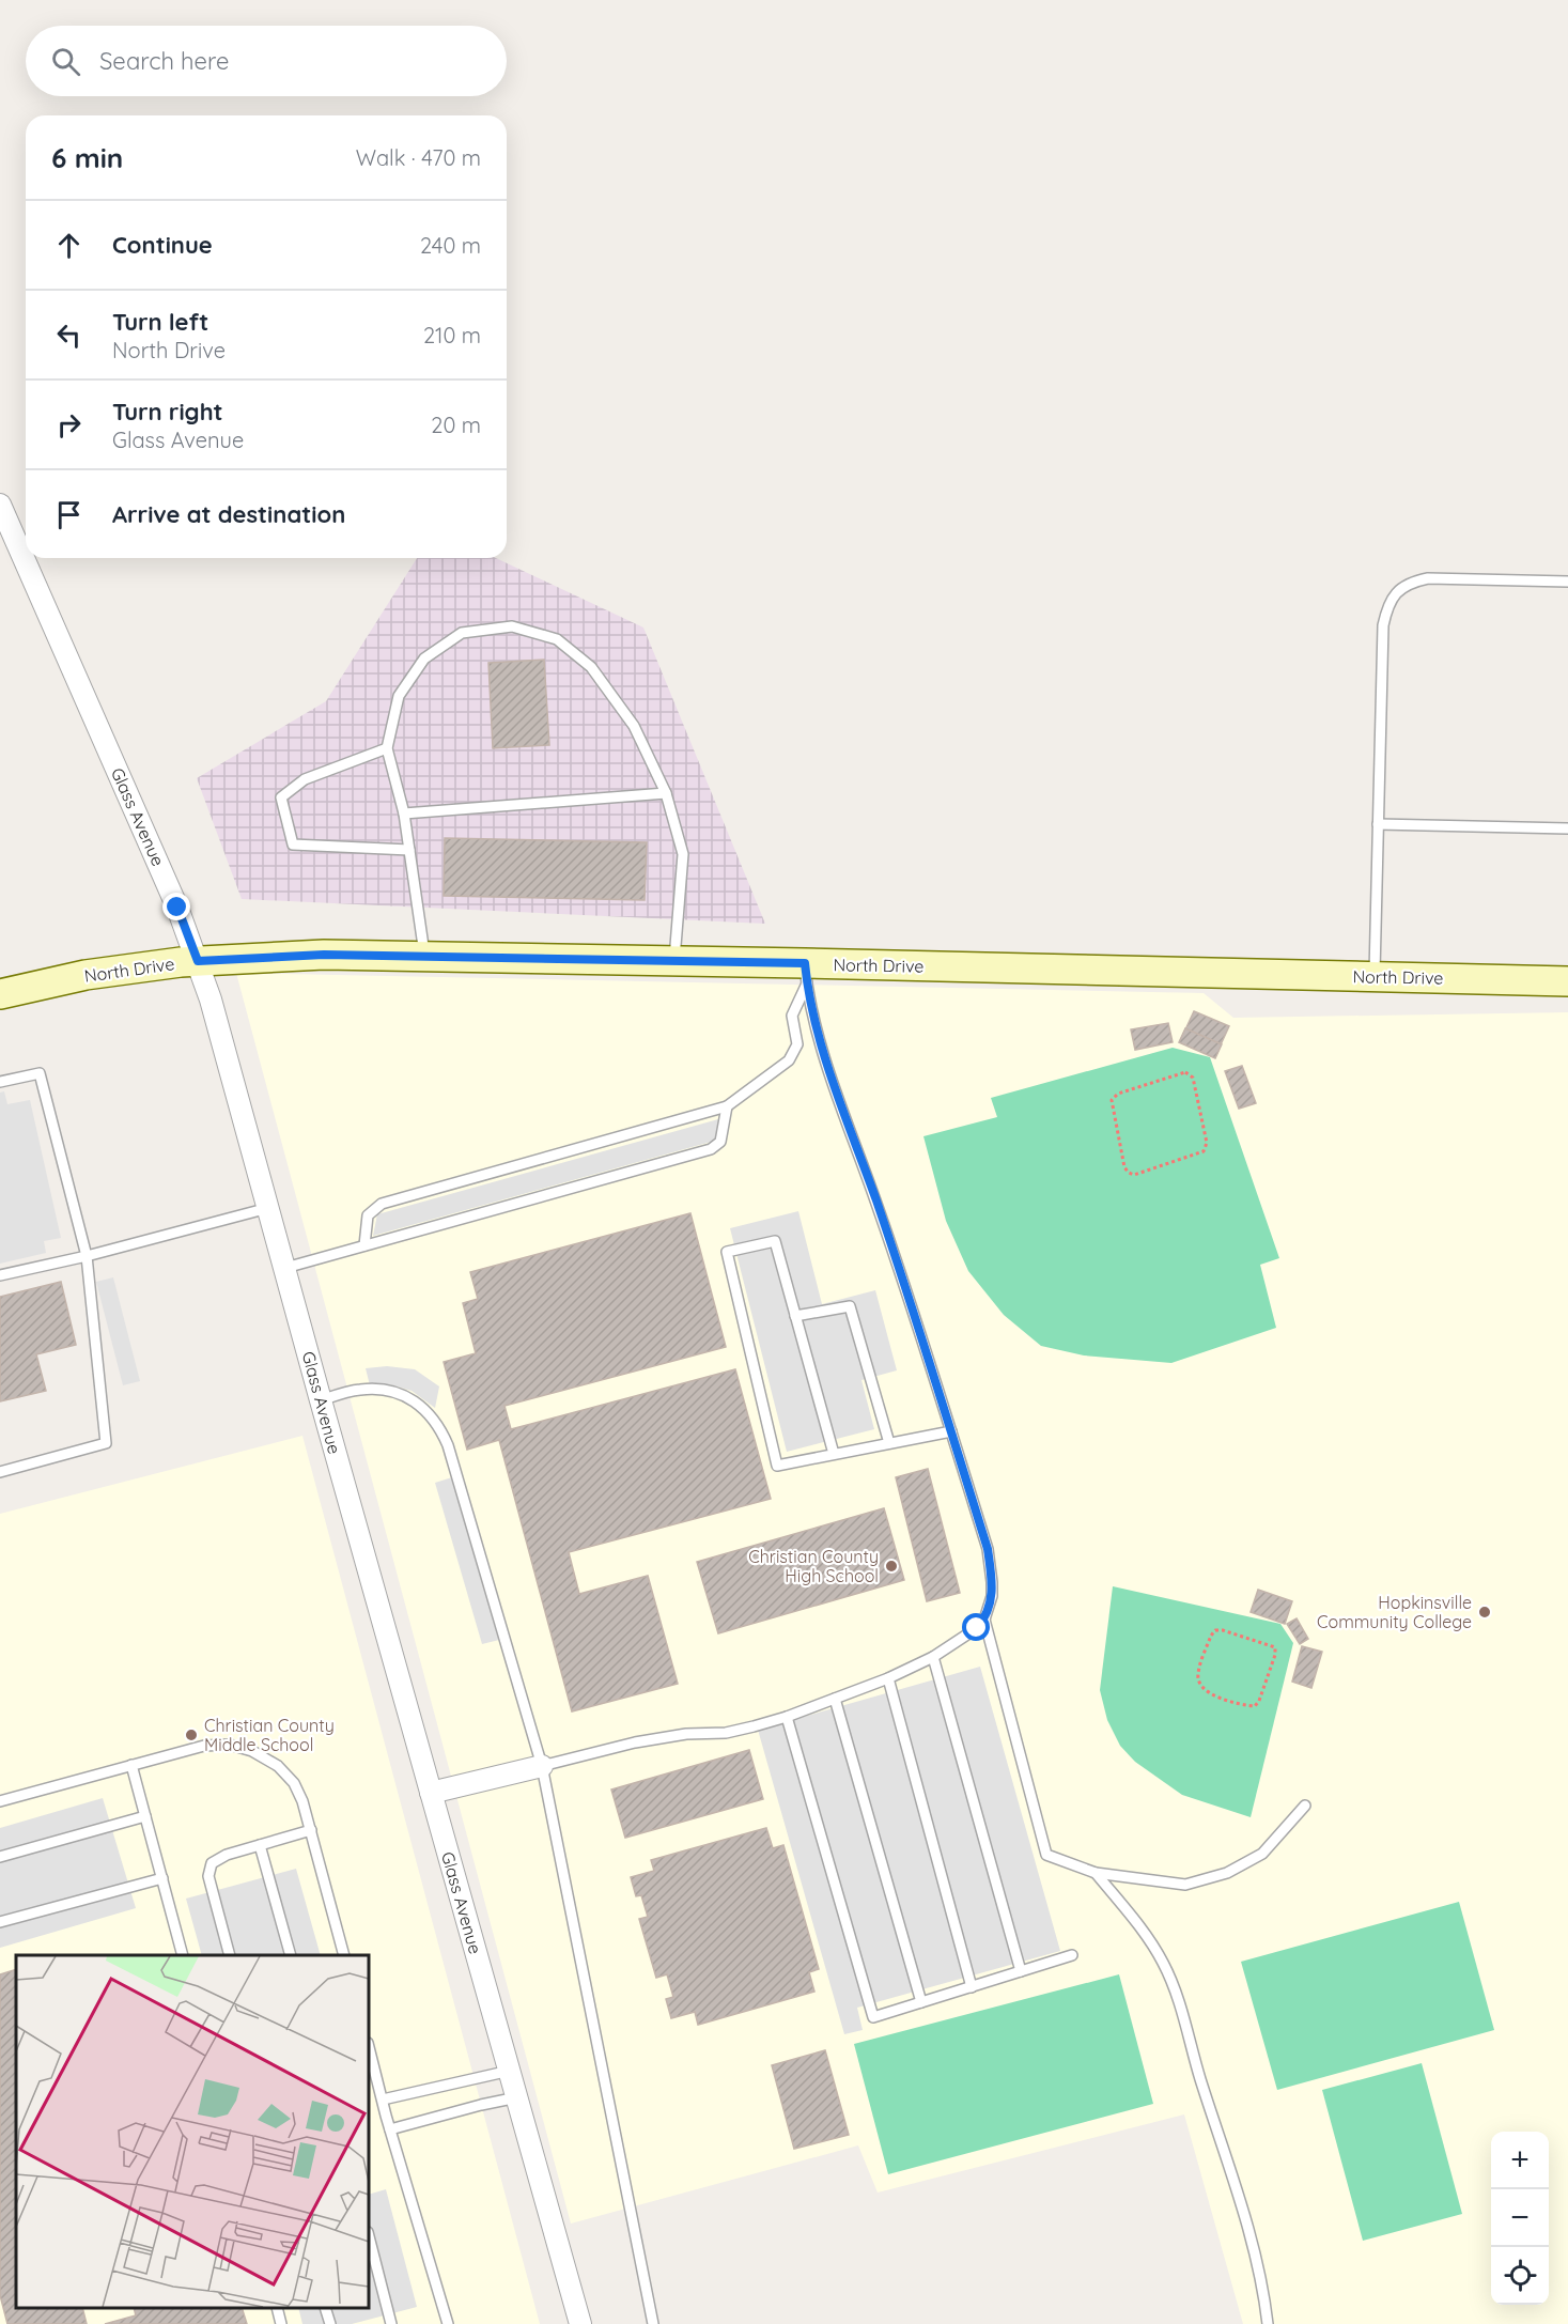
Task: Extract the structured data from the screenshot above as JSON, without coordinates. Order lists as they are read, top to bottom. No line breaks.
{"streets":{"main road":["North Drive"],"street":["Glass Avenue"]},"crossings":[["Glass Avenue","North Drive"]],"places":["Christian County High School","Hopkinsville Community College","Christian County Middle School"],"page":{"search":"Search here","heading":["6 min","Walk · 470 m"],"list":[["Continue","240 m"],["Turn left","North Drive","210 m"],["Turn right","Glass Avenue","20 m"],"Arrive at destination"],"map_buttons":["+","−"]}}
